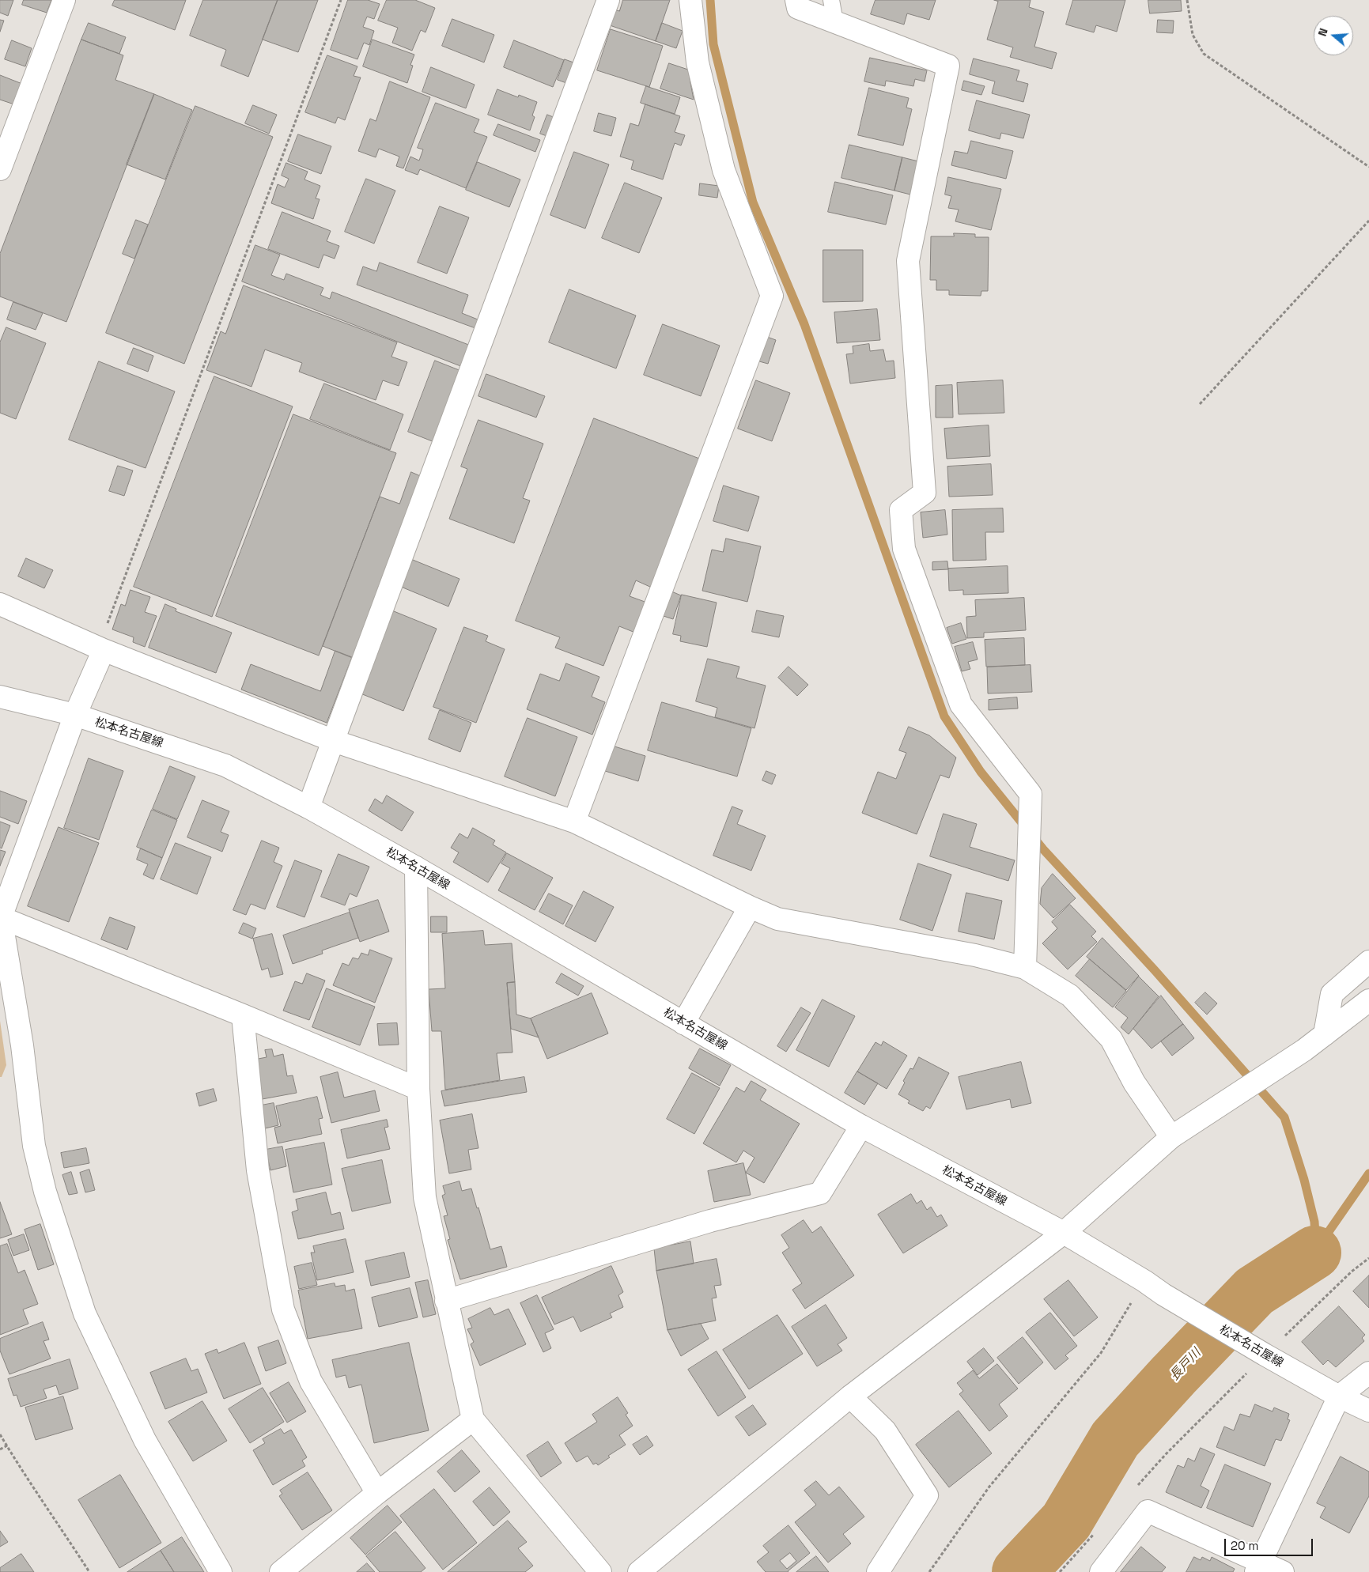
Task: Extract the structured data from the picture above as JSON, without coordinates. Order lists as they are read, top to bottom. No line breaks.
{"streets":{"street":["松本名古屋線"]},"water":["長戸川"],"scale_bar":"20 m","north":"left"}
